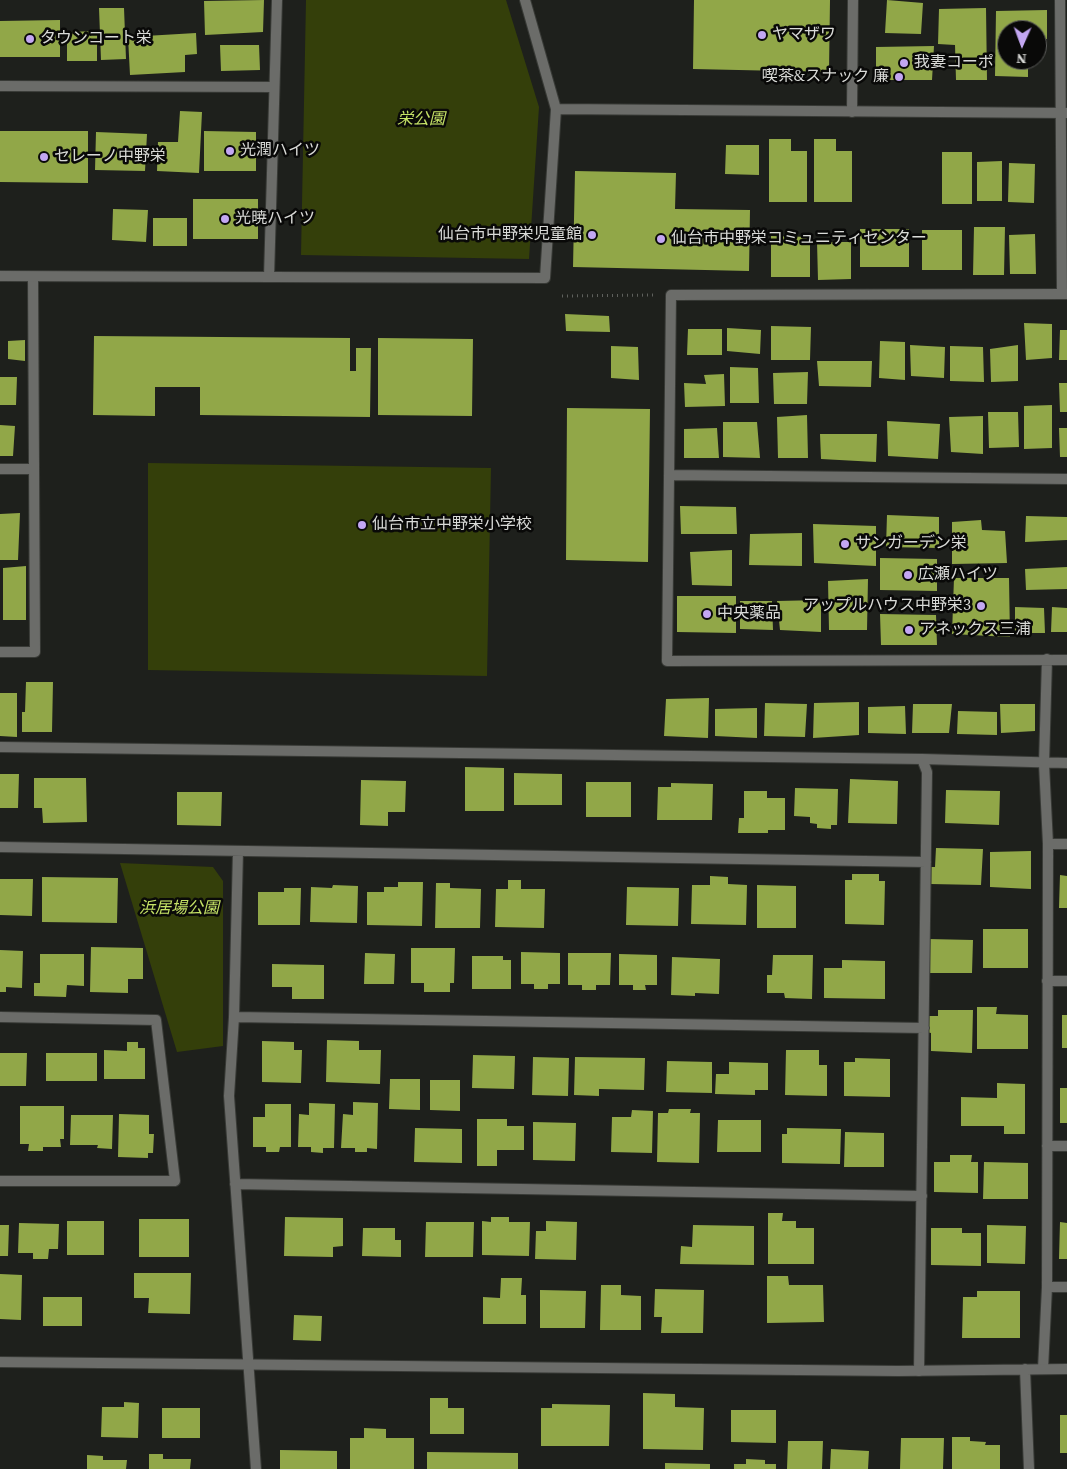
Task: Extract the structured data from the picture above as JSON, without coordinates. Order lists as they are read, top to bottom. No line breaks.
{"parks":["栄公園","浜居場公園"],"places":["ヤマザワ","タウンコート栄","我妻コーポ","喫茶&スナック 廉","光潤ハイツ","セレーノ中野栄","光暁ハイツ","仙台市中野栄児童館","仙台市中野栄コミュニティセンター","仙台市立中野栄小学校","サンガーデン栄","広瀬ハイツ","アップルハウス中野栄3","中央薬品","アネックス三浦"],"north":"bottom"}
